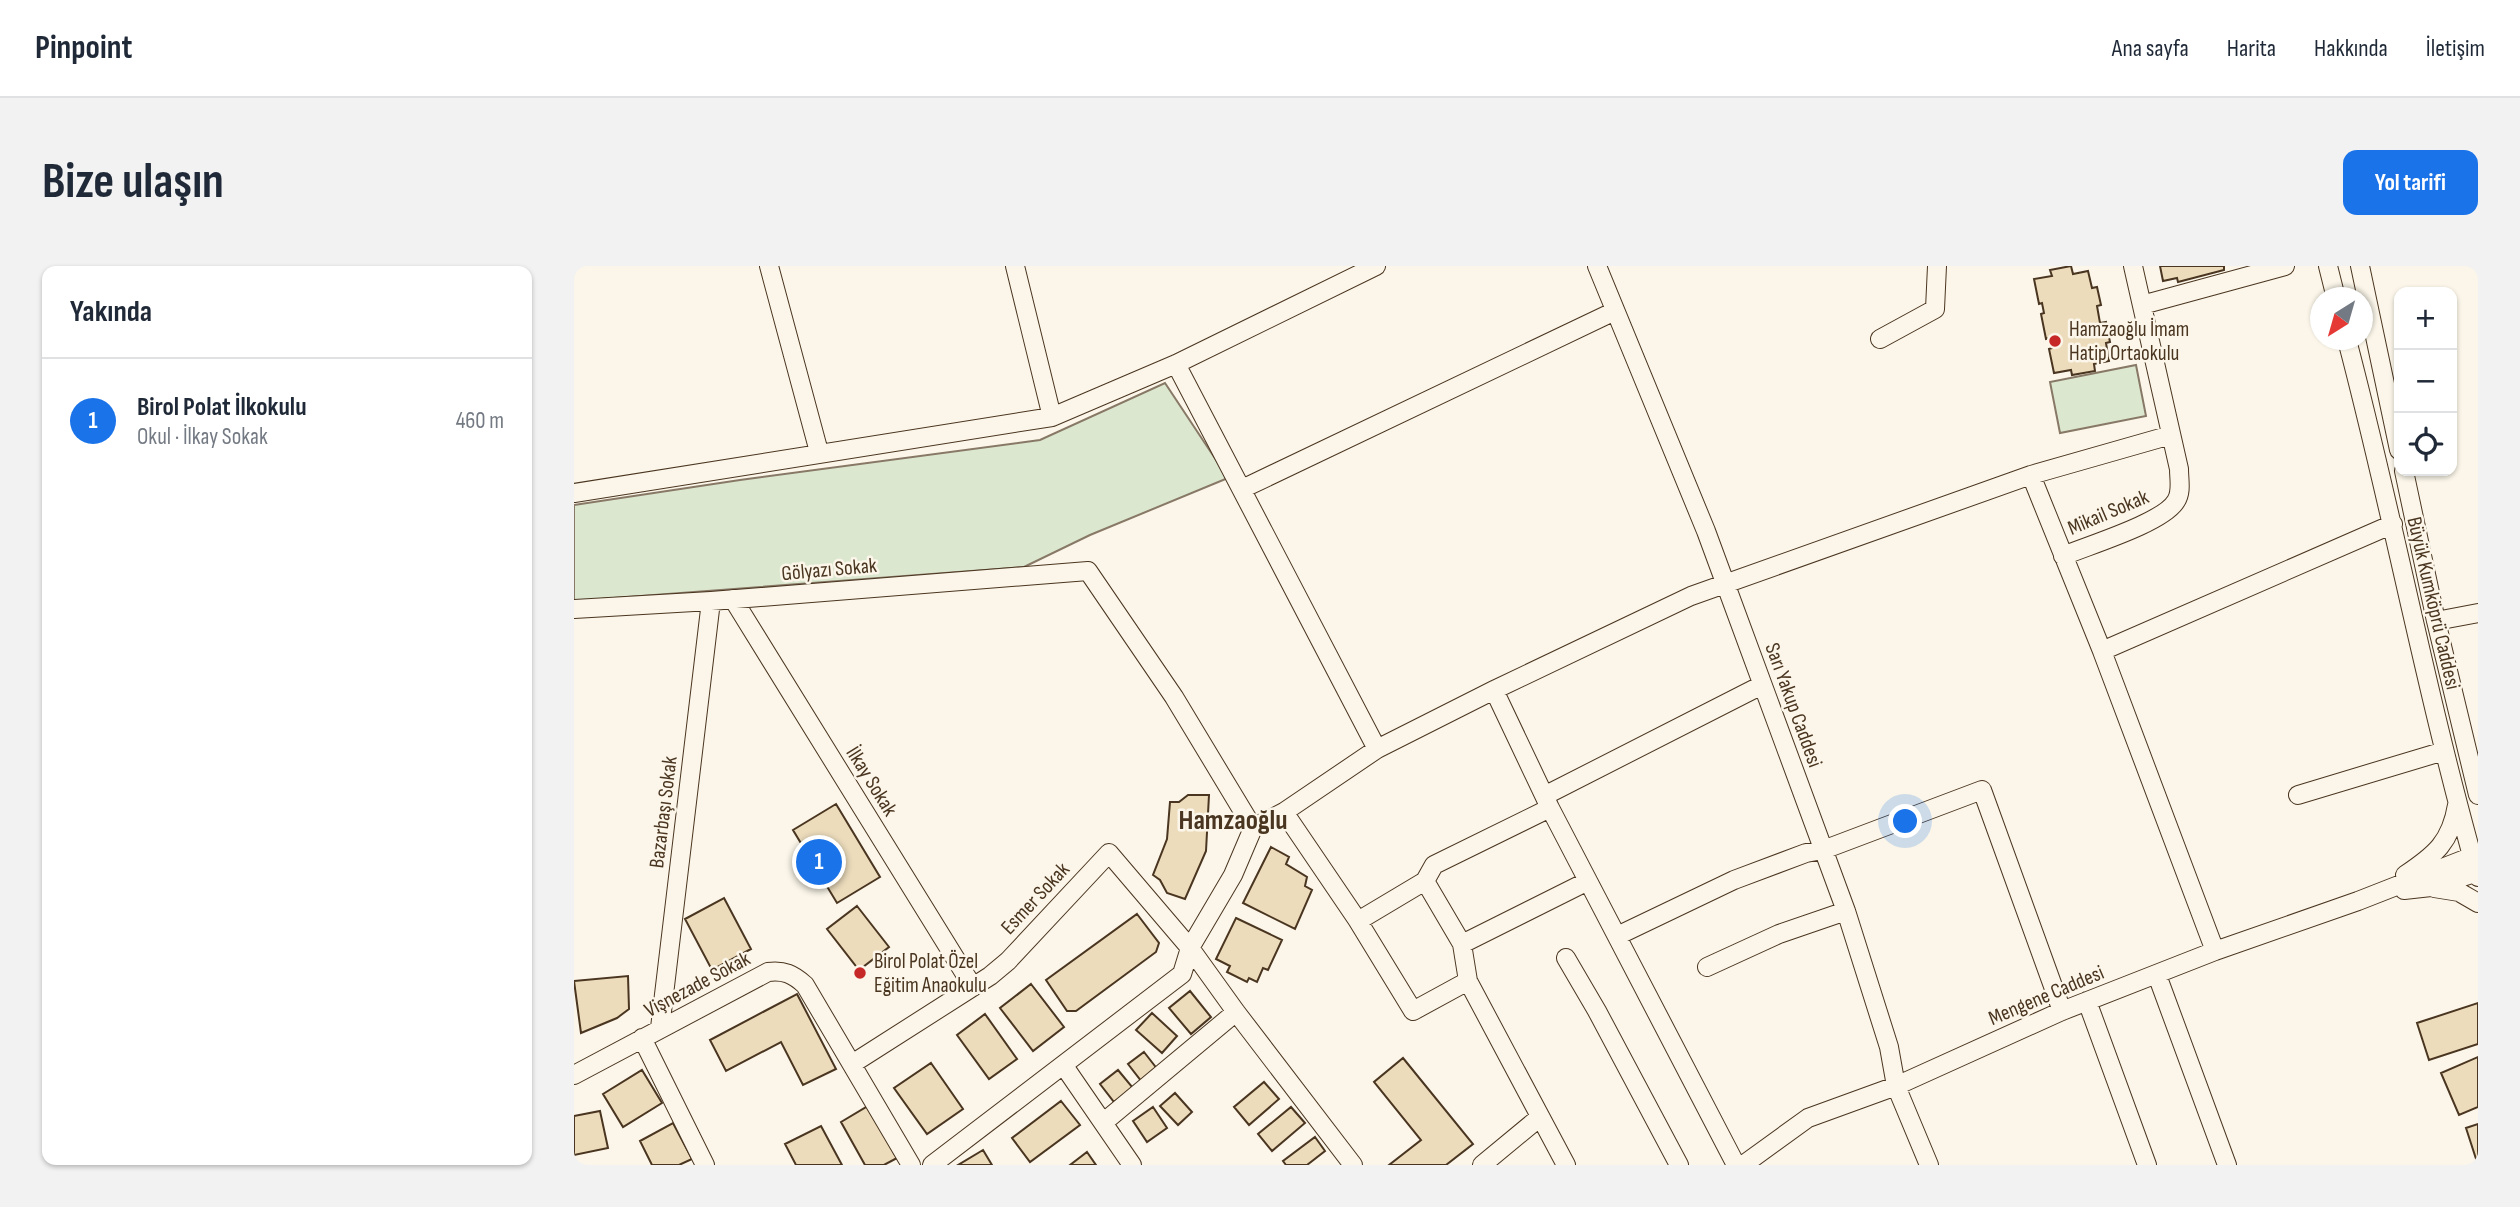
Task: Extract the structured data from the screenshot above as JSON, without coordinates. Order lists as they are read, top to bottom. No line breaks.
{"streets":{"street":["Mikail Sokak","Gölyazı Sokak","Büyük Kumköprü Caddesi","Sarı Yakup Caddesi","İlkay Sokak","Bazarbaşı Sokak","Esmer Sokak","Vişnezade Sokak","Mengene Caddesi"]},"crossings":[["Gölyazı Sokak","İlkay Sokak"],["Gölyazı Sokak","Bazarbaşı Sokak"],["Sarı Yakup Caddesi","Mengene Caddesi"],["İlkay Sokak","Esmer Sokak"],["Bazarbaşı Sokak","Vişnezade Sokak"],["Esmer Sokak","Vişnezade Sokak"]],"districts":["Hamzaoğlu"],"places":["Hamzaoğlu İmam Hatip Ortaokulu","Birol Polat Özel Eğitim Anaokulu"],"north":"bottom left","page":{"header":"Pinpoint","nav":["Ana sayfa","Harita","Hakkında","İletişim"],"buttons":"Yol tarifi","title":"Bize ulaşın","heading":"Yakında","map_buttons":["+","−"],"list":[{"mark":"1","name":"Birol Polat İlkokulu","note":"Okul · İlkay Sokak","value":"460 m"}],"pins":"1"}}
